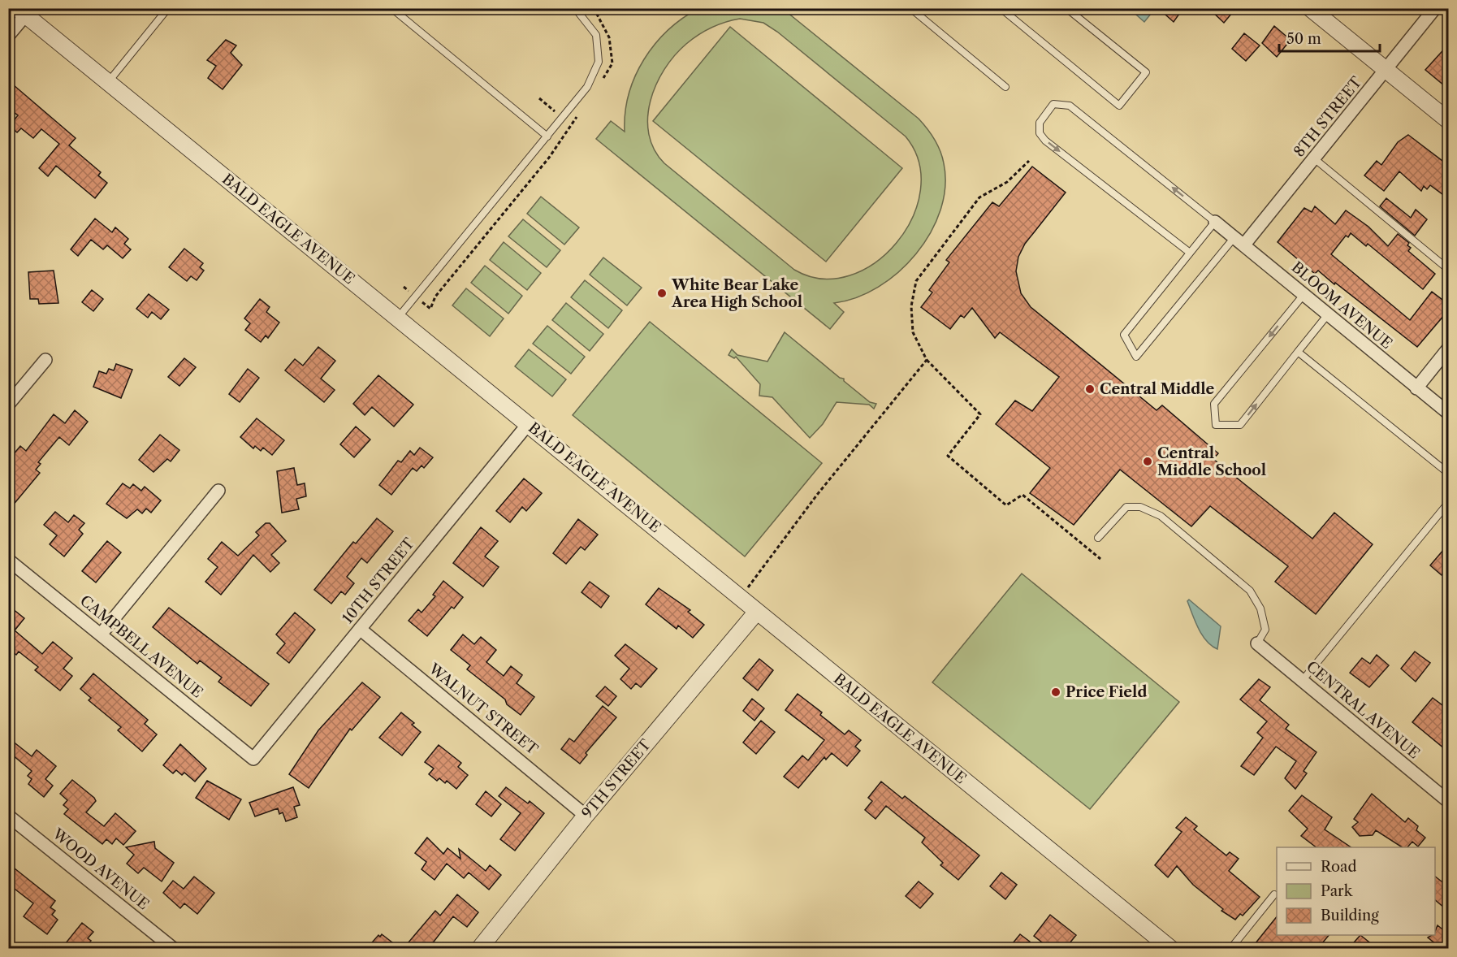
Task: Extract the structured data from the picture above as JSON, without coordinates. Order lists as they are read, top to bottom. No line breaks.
{"streets":{"street":["8TH STREET","BALD EAGLE AVENUE","BLOOM AVENUE","10TH STREET","CAMPBELL AVENUE","WALNUT STREET","CENTRAL AVENUE","9TH STREET","WOOD AVENUE"]},"crossings":[["8TH STREET","BLOOM AVENUE"],["BALD EAGLE AVENUE","10TH STREET"],["BALD EAGLE AVENUE","9TH STREET"],["10TH STREET","CAMPBELL AVENUE"],["10TH STREET","WALNUT STREET"],["WALNUT STREET","9TH STREET"]],"places":["White Bear Lake Area High School","Central Middle","Central Middle School","Price Field"],"legend":["Road","Park","Building"],"scale_bar":"50 m"}
